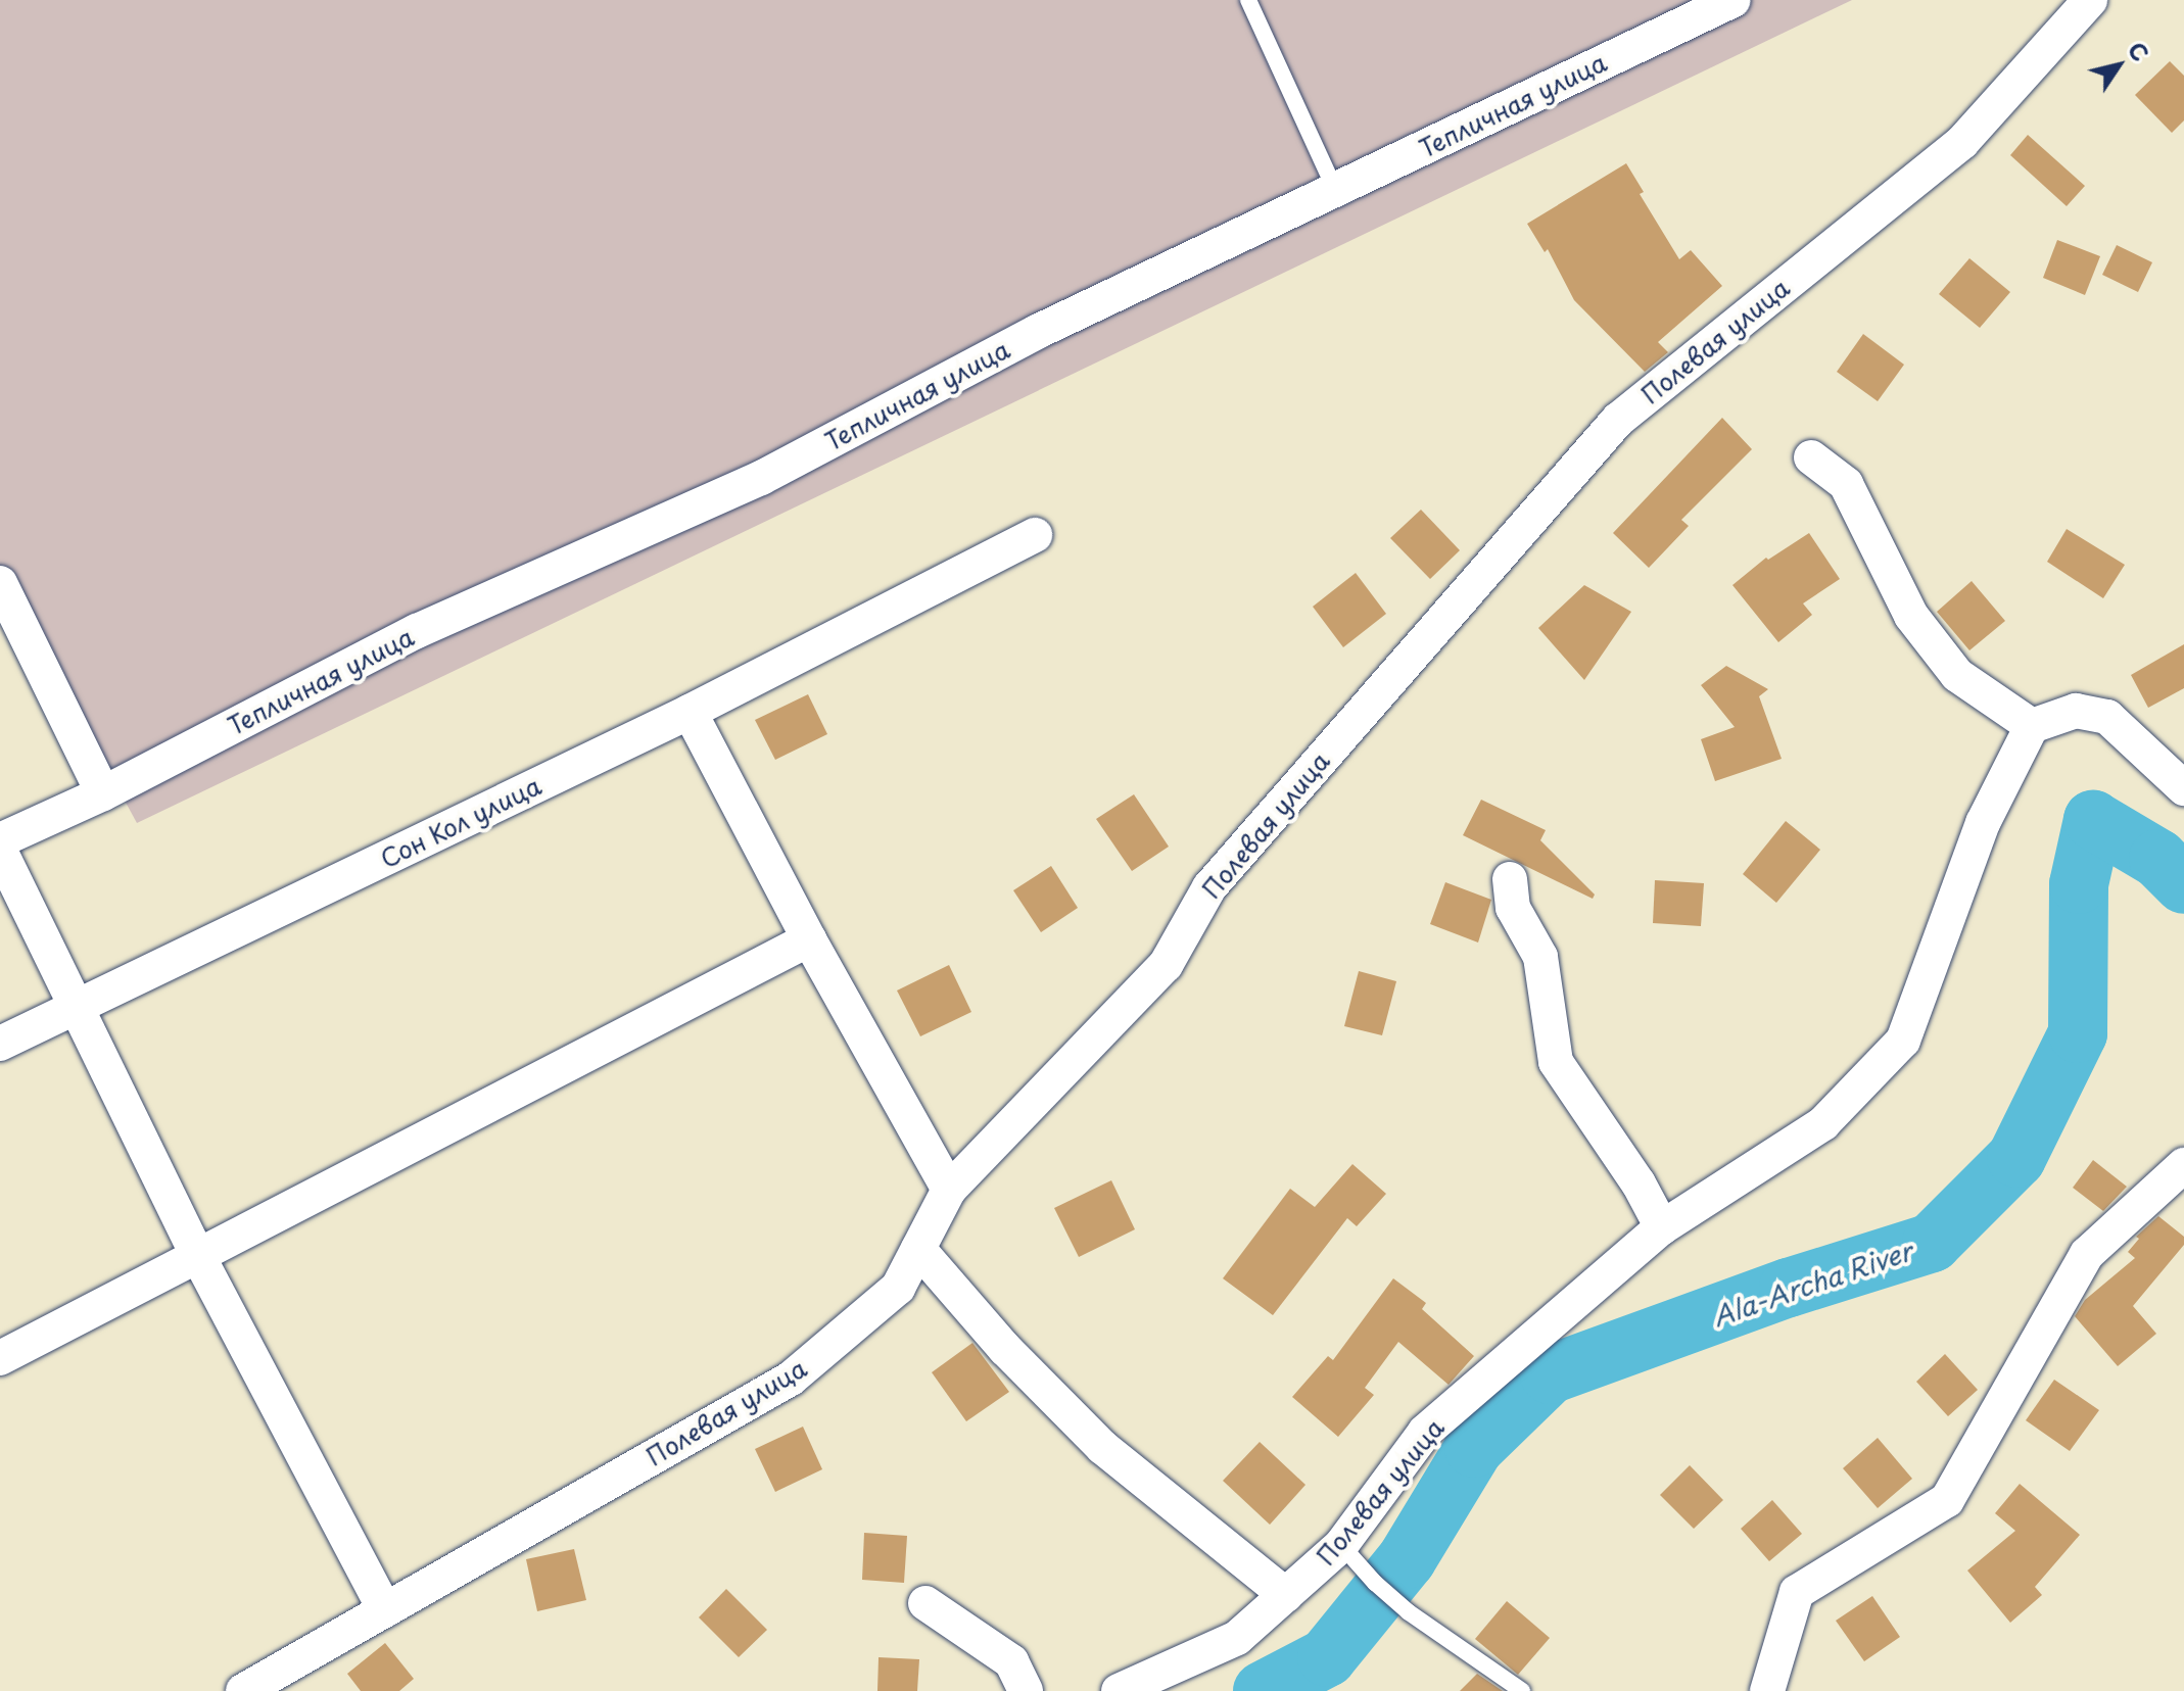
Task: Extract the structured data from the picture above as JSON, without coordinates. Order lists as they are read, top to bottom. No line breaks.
{"streets":{"street":["Тепличная улица","Полевая улица","Сон Кол улица"]},"water":["Ala-Archa River"],"north":"top right"}
